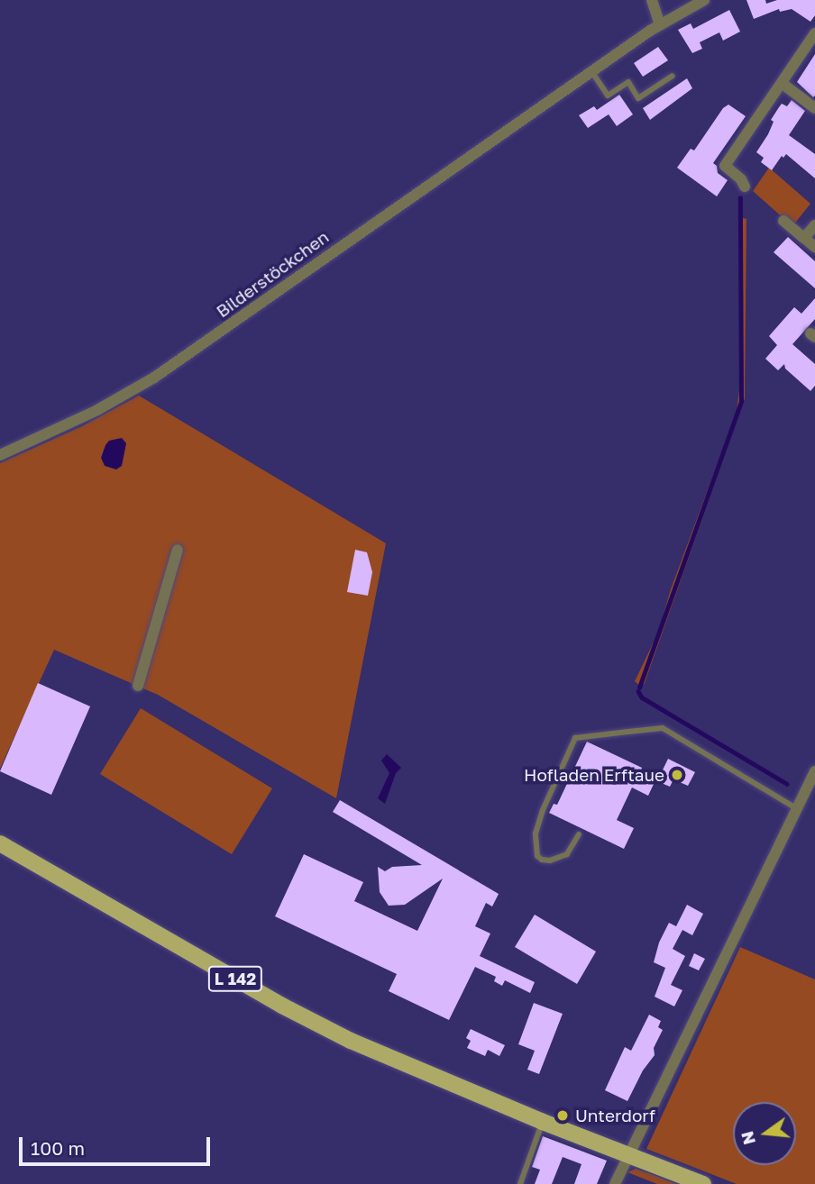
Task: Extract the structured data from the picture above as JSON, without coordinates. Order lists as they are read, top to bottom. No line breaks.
{"streets":{"main road":["L 142"],"street":["Bilderstöckchen"]},"places":["Hofladen Erftaue","Unterdorf"],"scale_bar":"100 m","north":"left"}
